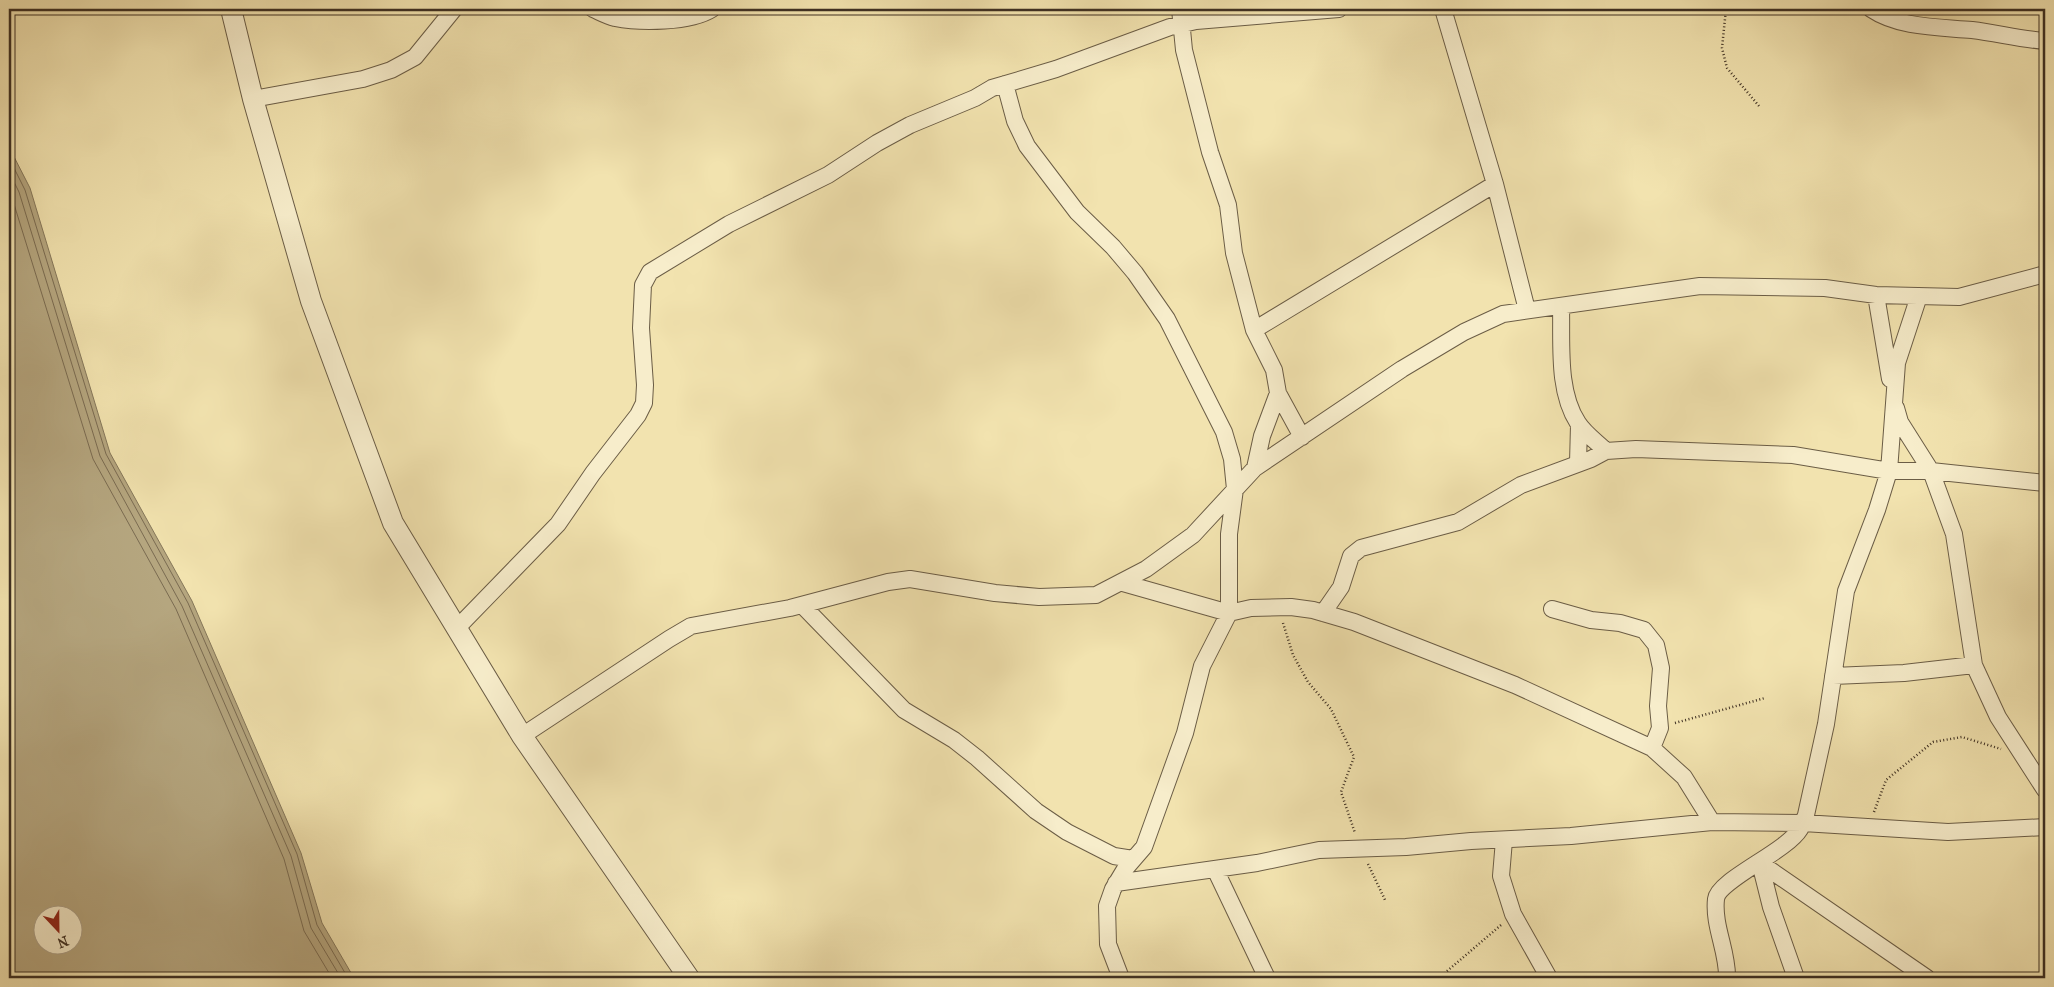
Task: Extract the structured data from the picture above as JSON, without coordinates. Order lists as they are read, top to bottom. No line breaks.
{"north":"bottom"}
